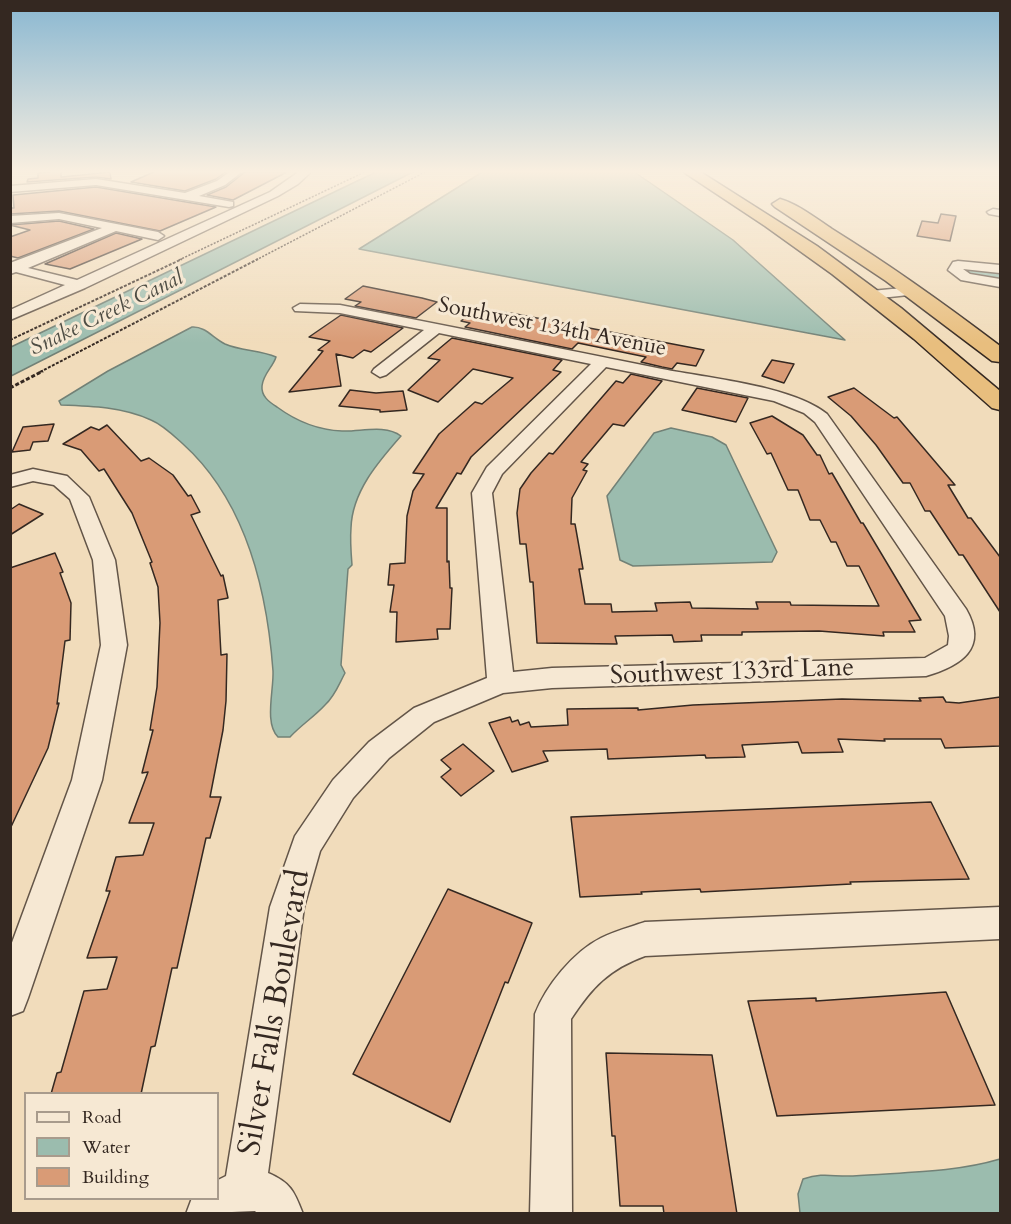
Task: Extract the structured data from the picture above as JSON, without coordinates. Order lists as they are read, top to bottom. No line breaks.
{"streets":{"street":["Southwest 134th Avenue","Southwest 133rd Lane","Silver Falls Boulevard"]},"crossings":[["Southwest 134th Avenue","Southwest 133rd Lane"],["Southwest 133rd Lane","Silver Falls Boulevard"]],"water":["Snake Creek Canal"],"legend":["Road","Water","Building"]}
